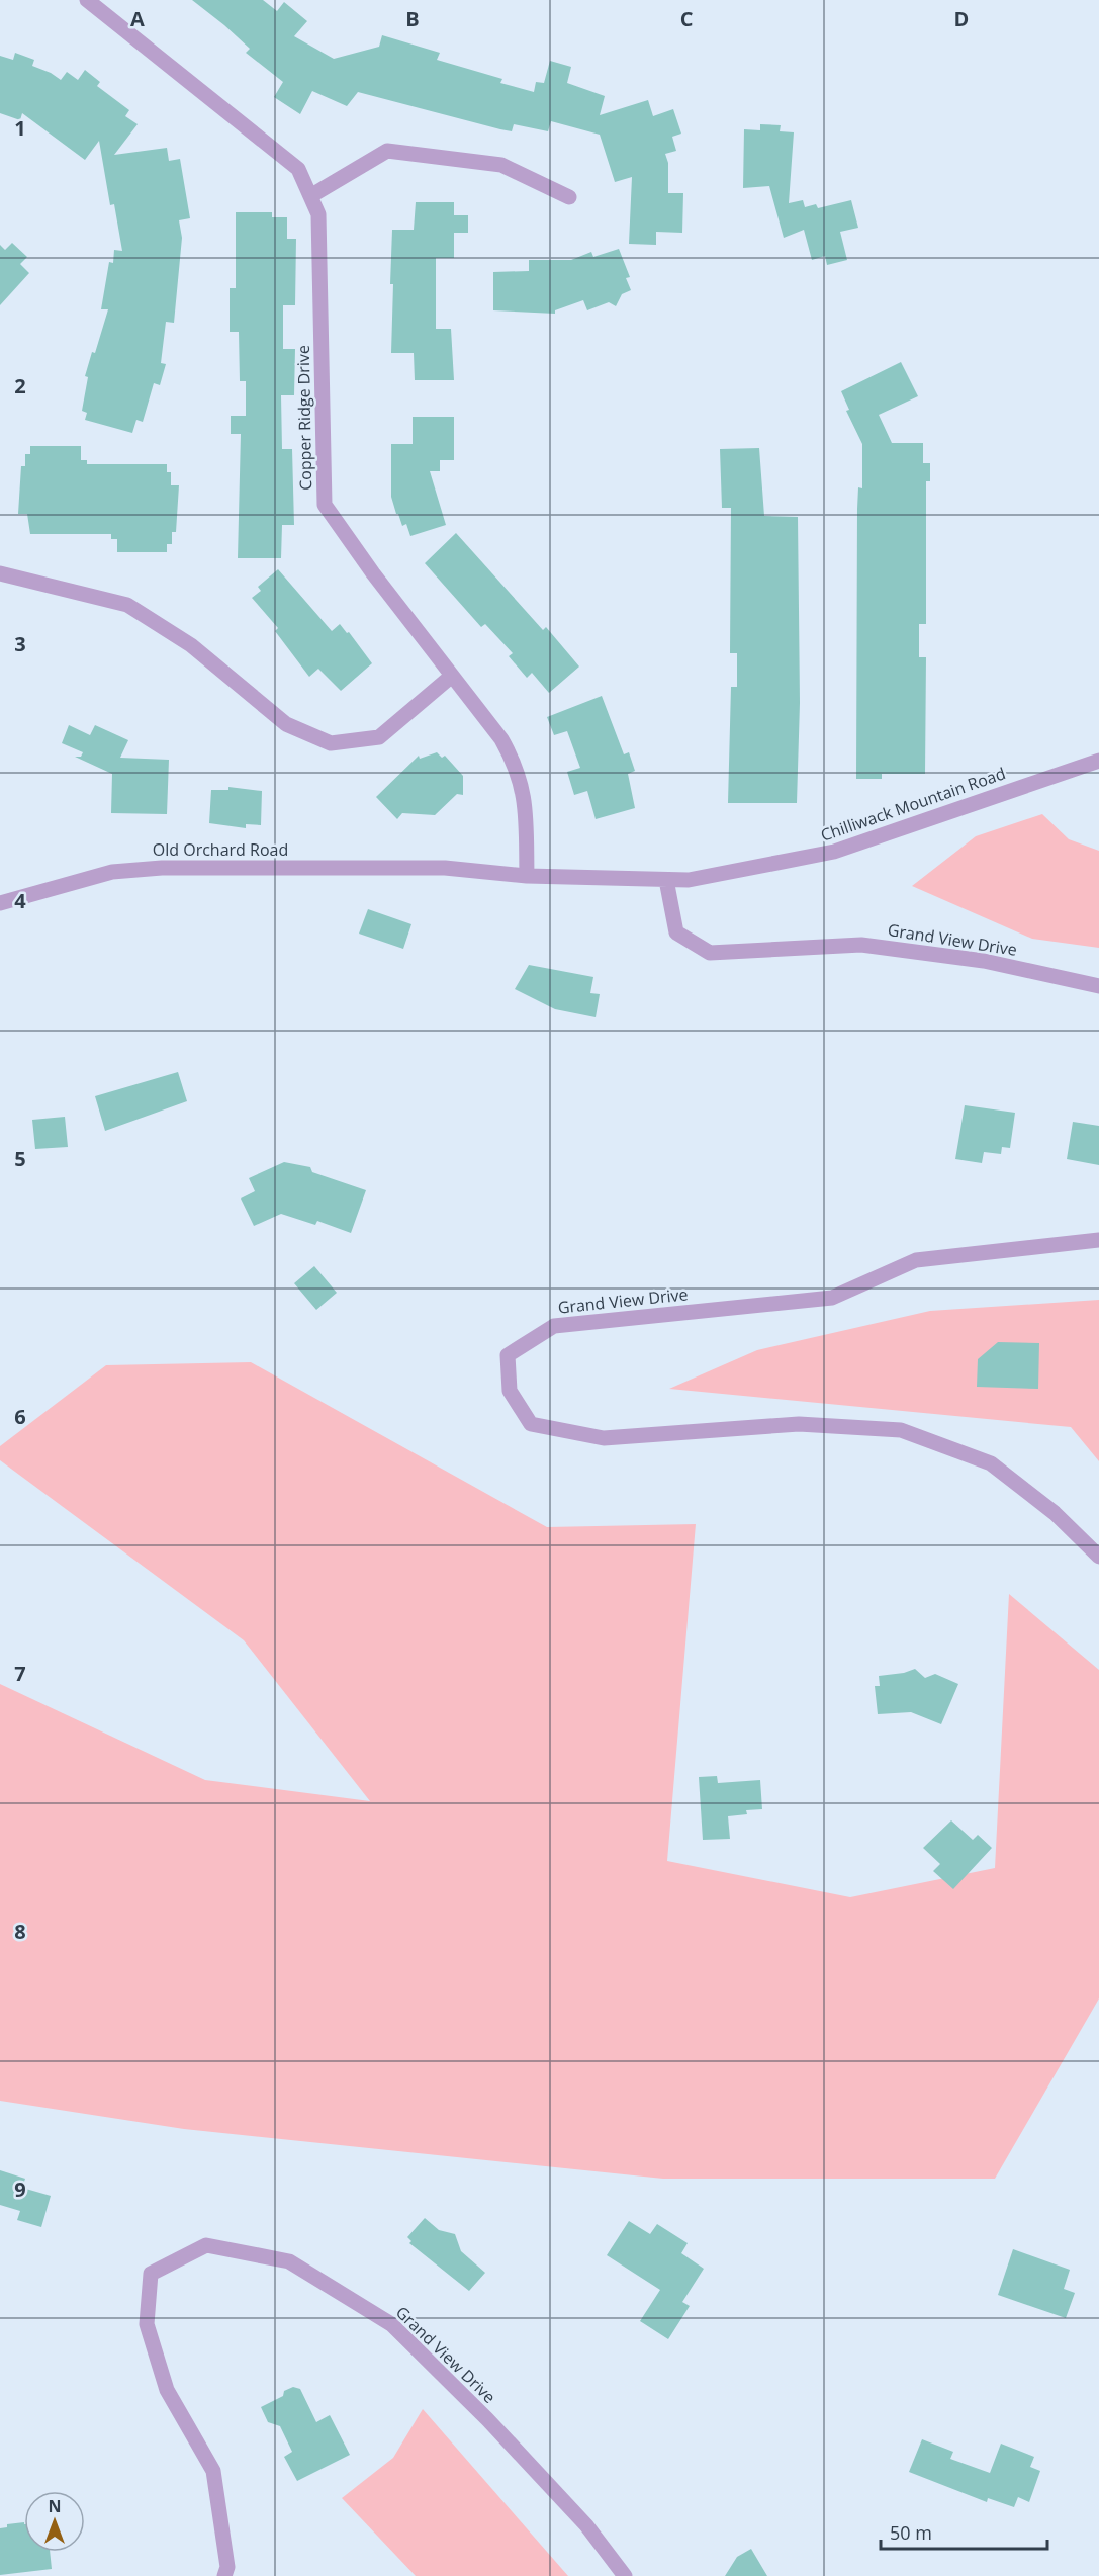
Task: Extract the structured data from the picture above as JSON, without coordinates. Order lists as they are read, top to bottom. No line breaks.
{"streets":{"street":["Copper Ridge Drive","Chilliwack Mountain Road","Old Orchard Road","Grand View Drive"]},"crossings":[["Copper Ridge Drive","Chilliwack Mountain Road"],["Chilliwack Mountain Road","Old Orchard Road"],["Chilliwack Mountain Road","Grand View Drive"]],"scale_bar":"50 m","north":"top","grid":{"columns":["A","B","C","D"],"rows":["1","2","3","4","5","6","7","8","9"]}}
